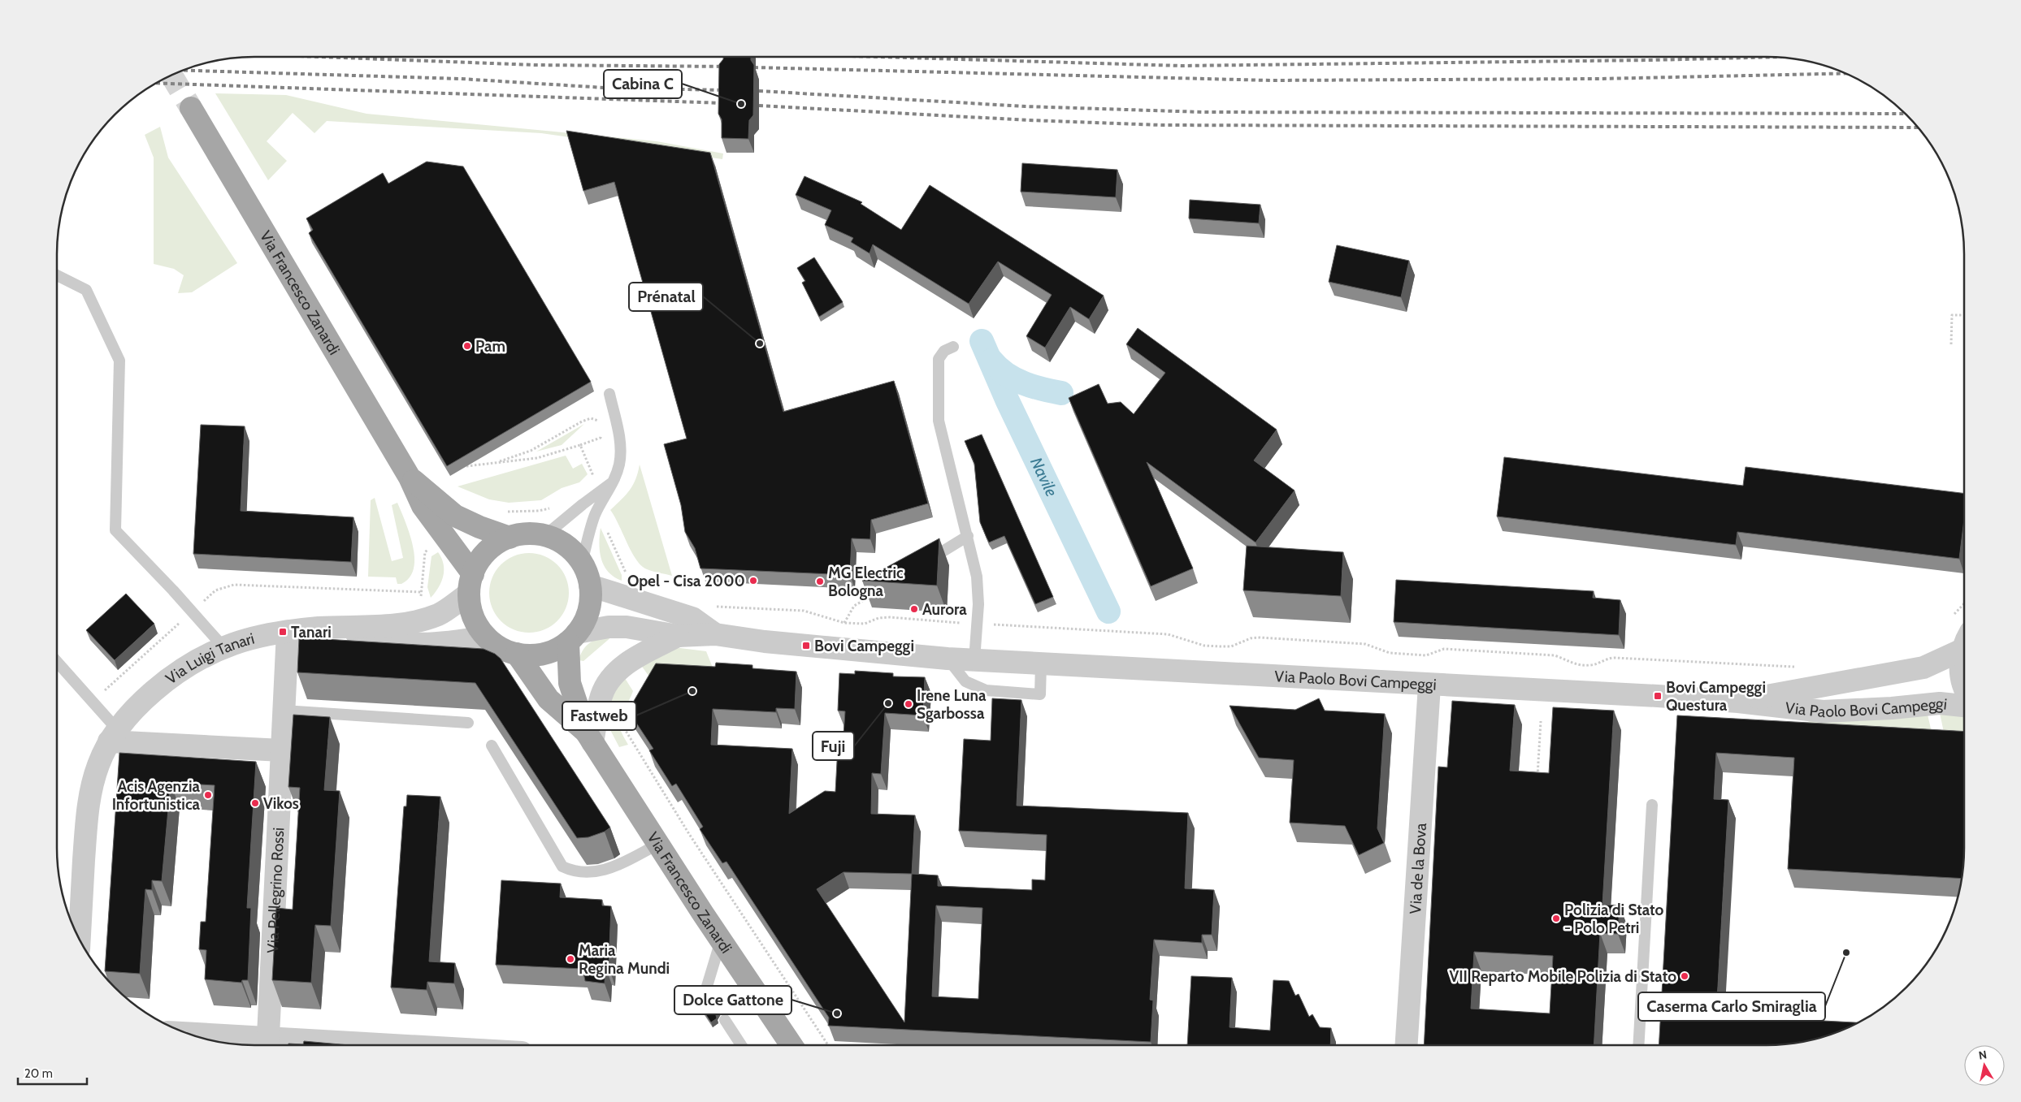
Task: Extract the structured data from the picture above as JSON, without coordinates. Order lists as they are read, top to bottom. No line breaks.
{"streets":{"main road":["Via Francesco Zanardi"],"street":["Via Luigi Tanari","Via Paolo Bovi Campeggi","Via de la Bova","Via Pellegrino Rossi"]},"crossings":[["Via Francesco Zanardi","Via Luigi Tanari"],["Via Francesco Zanardi","Via Paolo Bovi Campeggi"],["Via Luigi Tanari","Via Paolo Bovi Campeggi"],["Via Luigi Tanari","Via Pellegrino Rossi"],["Via Paolo Bovi Campeggi","Via de la Bova"]],"water":["Navile"],"places":{"other":["Cabina C","Prénatal","Pam","Opel - Cisa 2000","MG Electric Bologna","Aurora","Fastweb","Fuji","Irene Luna Sgarbossa","Acis Agenzia Infortunistica","Vikos","Polizia di Stato - Polo Petri","Caserma Carlo Smiraglia","Maria Regina Mundi","VII Reparto Mobile Polizia di Stato","Dolce Gattone"],"transit":["Tanari","Bovi Campeggi","Bovi Campeggi Questura"]},"scale_bar":"20 m","north":"top"}
